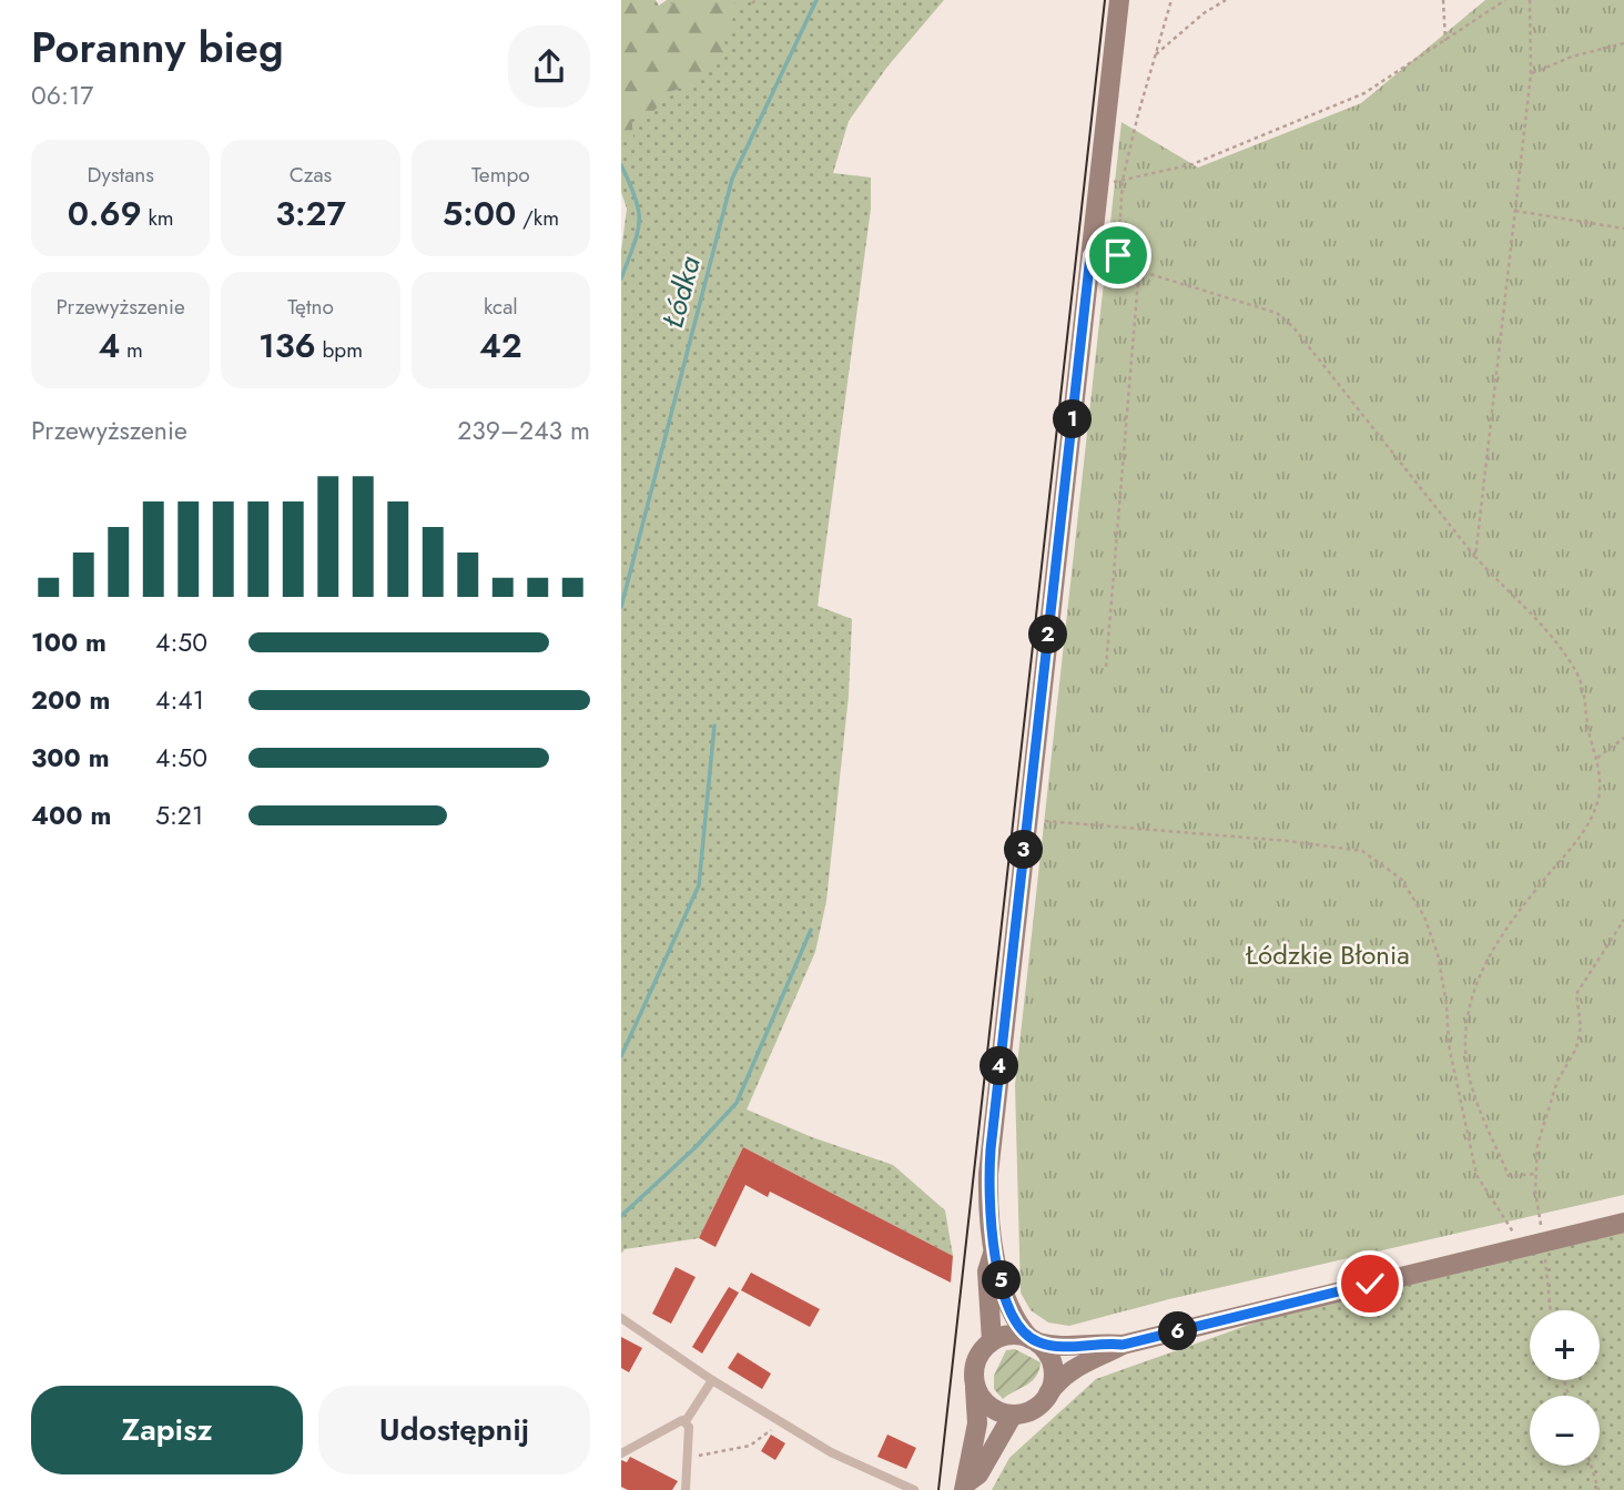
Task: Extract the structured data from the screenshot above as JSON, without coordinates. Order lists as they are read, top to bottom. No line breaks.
{"water":["Łódka"],"parks":["Łódzkie Błonia"],"page":{"heading":["Poranny bieg","06:17"],"stats":[["Dystans","0.69 km"],["Czas","3:27"],["Tempo","5:00 /km"],["Przewyższenie","4 m"],["Tętno","136 bpm"],["kcal","42"]],"chart":["Przewyższenie","239–243 m"],"pins":["1","2","3","4","5","6"],"list":[{"name":"100 m","note":"4:50"},{"name":"200 m","note":"4:41"},{"name":"300 m","note":"4:50"},{"name":"400 m","note":"5:21"}],"map_buttons":["+","−"],"buttons":["Zapisz","Udostępnij"]}}
